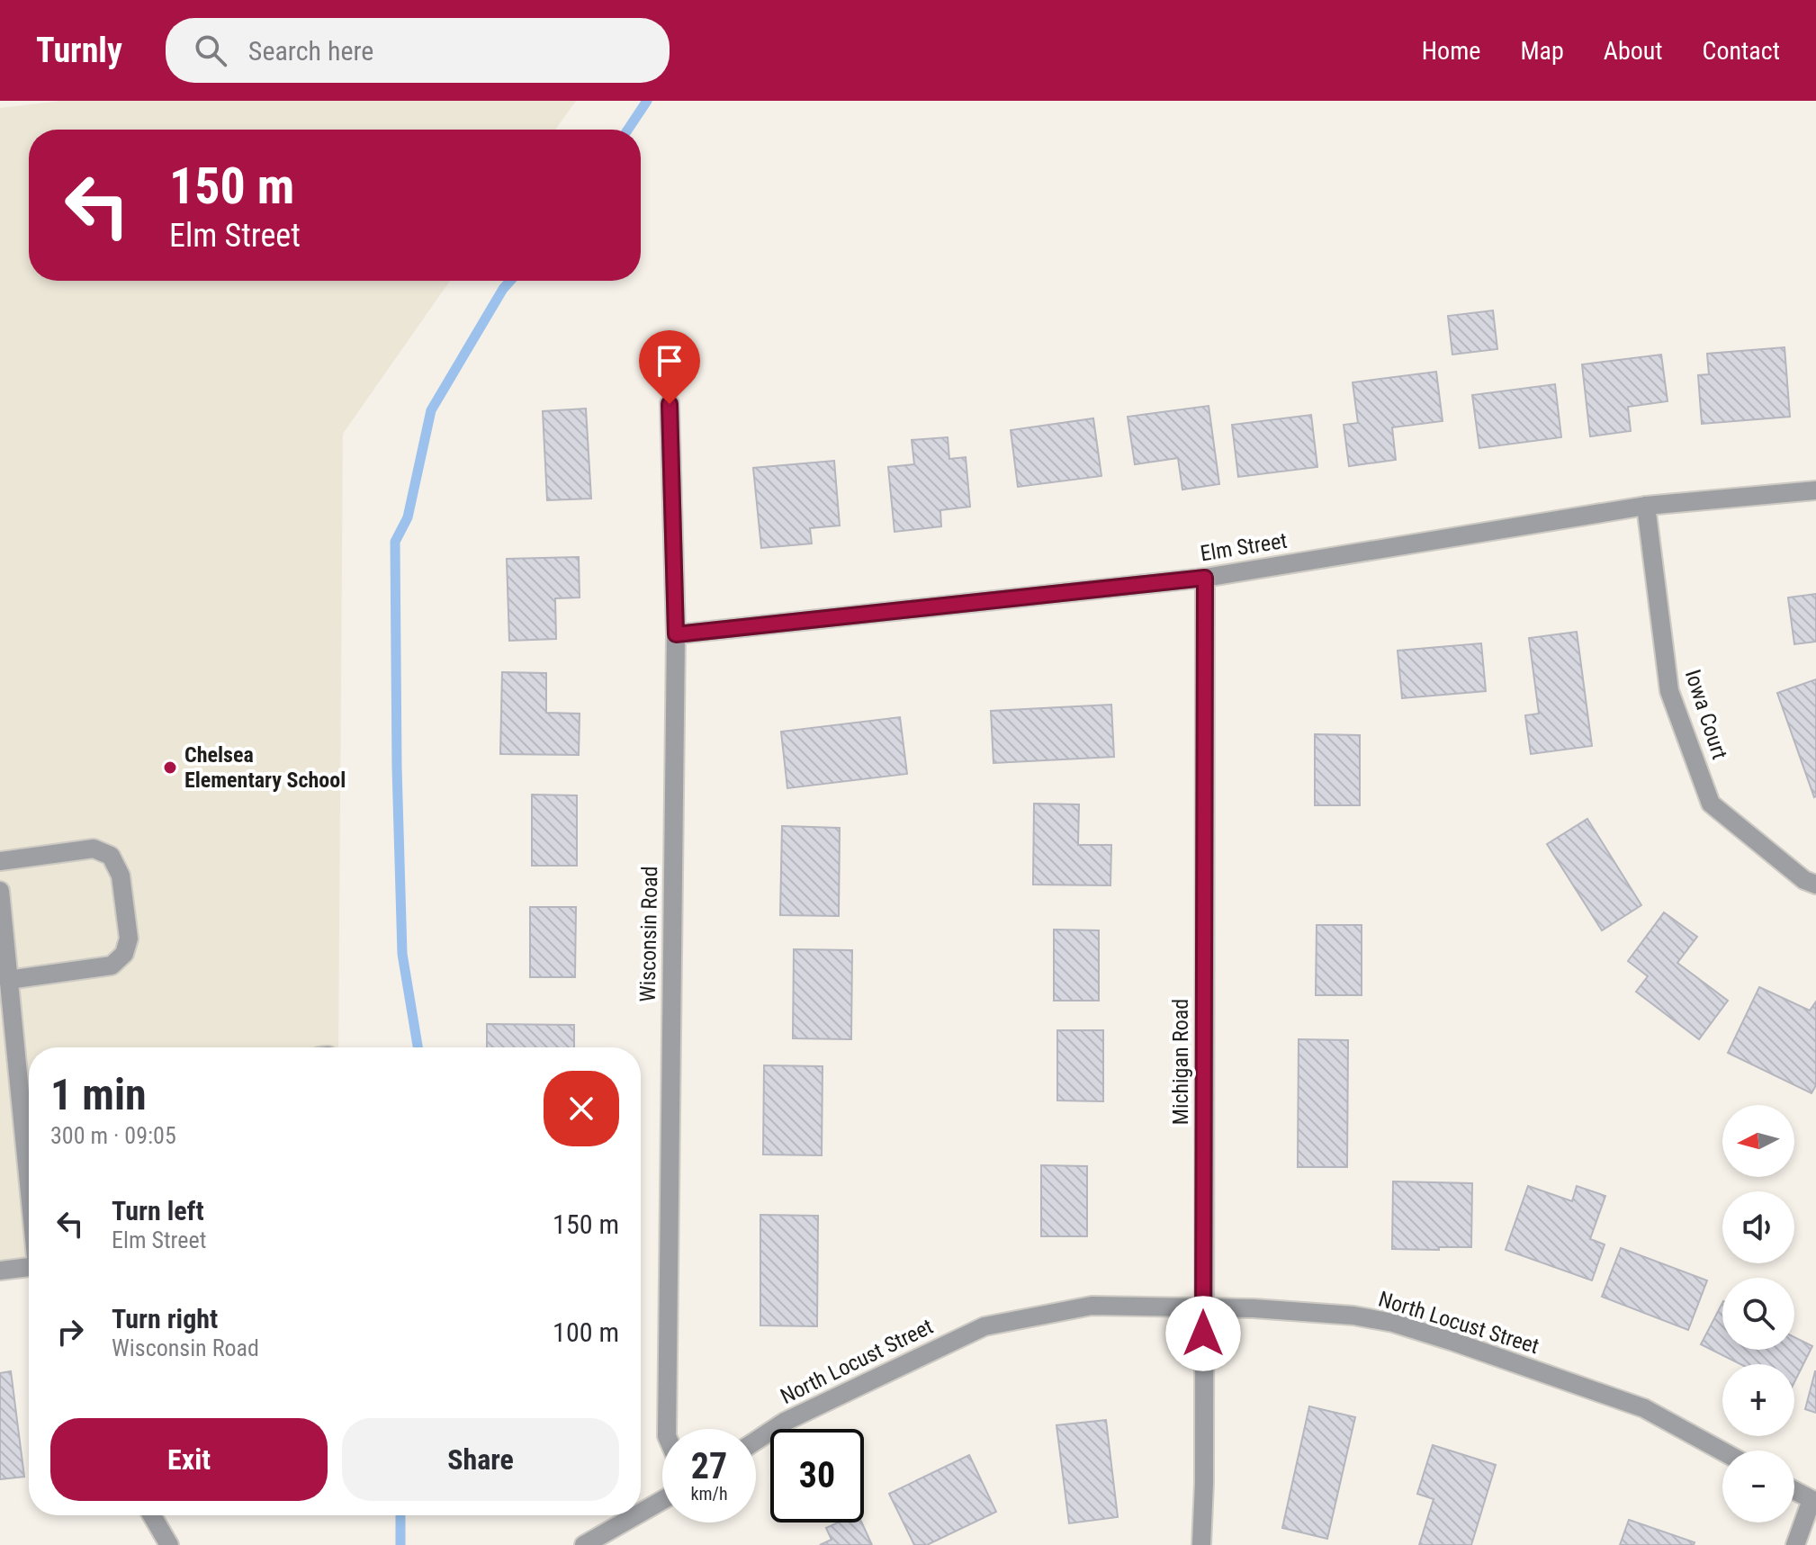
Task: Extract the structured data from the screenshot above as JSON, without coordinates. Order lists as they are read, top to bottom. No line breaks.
{"streets":{"street":["Elm Street","Iowa Court","Wisconsin Road","Michigan Road","North Locust Street"]},"crossings":[["Elm Street","Iowa Court"],["Elm Street","Wisconsin Road"],["Elm Street","Michigan Road"],["Michigan Road","North Locust Street"]],"places":["Chelsea Elementary School"],"north":"left","page":{"header":"Turnly","search":"Search here","nav":["Home","Map","About","Contact"],"turn":["150 m","Elm Street"],"heading":["1 min","300 m · 09:05"],"map_buttons":["+","−"],"list":[{"name":"Turn left","note":"Elm Street","value":"150 m"},{"name":"Turn right","note":"Wisconsin Road","value":"100 m"}],"buttons":["Exit","Share"],"speed":"27 km/h","limit":"30"}}
